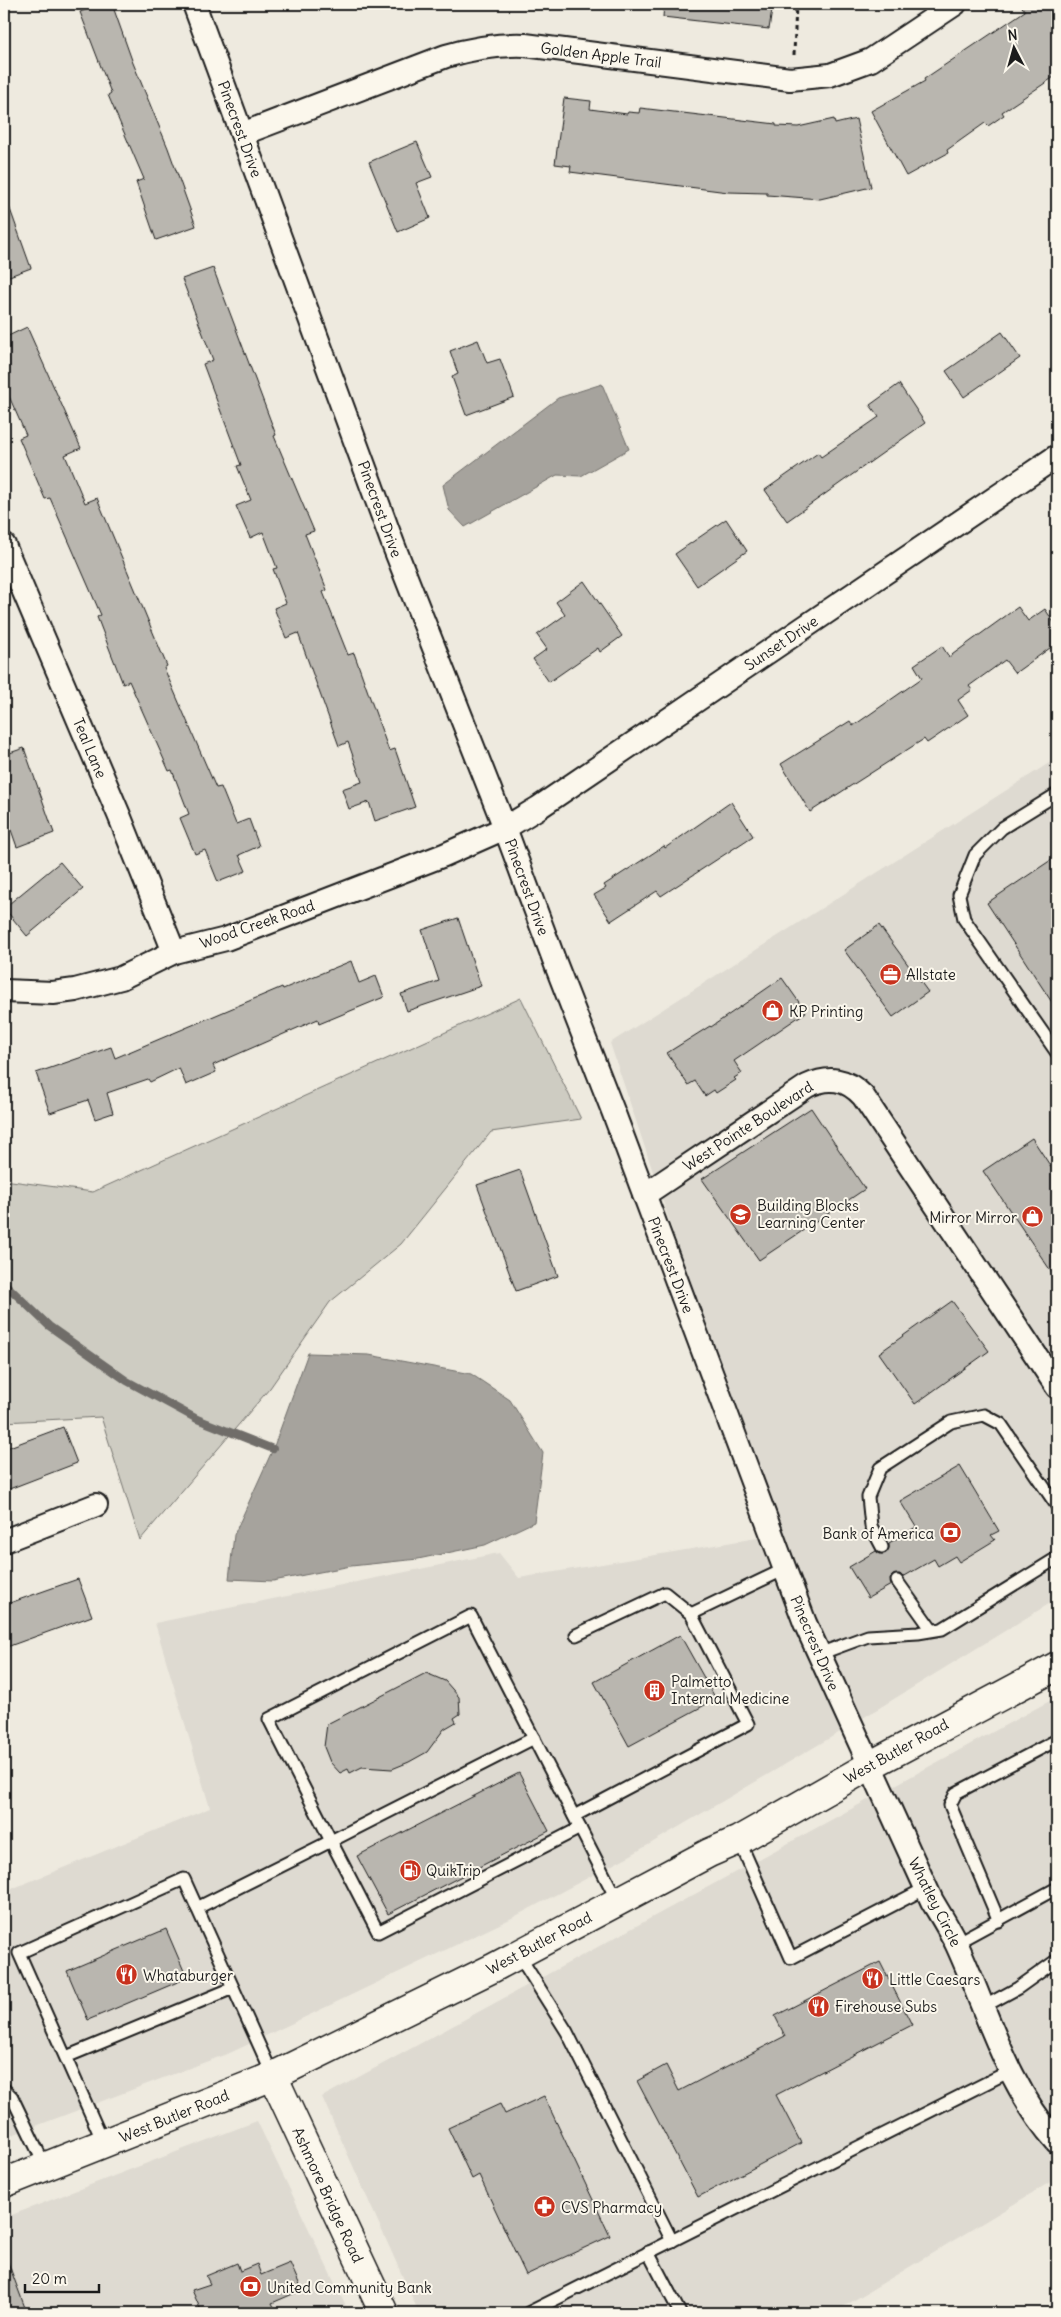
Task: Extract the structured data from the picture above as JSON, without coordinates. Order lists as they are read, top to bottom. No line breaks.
{"streets":{"main road":["West Butler Road","Ashmore Bridge Road"],"street":["Golden Apple Trail","Pinecrest Drive","Sunset Drive","Teal Lane","Wood Creek Road","West Pointe Boulevard","Whatley Circle"]},"crossings":[["Golden Apple Trail","Pinecrest Drive"],["Pinecrest Drive","Sunset Drive"],["Pinecrest Drive","Wood Creek Road"],["Pinecrest Drive","West Pointe Boulevard"],["Pinecrest Drive","West Butler Road"],["Pinecrest Drive","Whatley Circle"],["Sunset Drive","Wood Creek Road"],["Teal Lane","Wood Creek Road"],["West Butler Road","Whatley Circle"],["West Butler Road","Ashmore Bridge Road"]],"places":{"office":["Allstate"],"shop":["KP Printing","Mirror Mirror"],"school or university":["Building Blocks Learning Center"],"bank":["Bank of America","United Community Bank"],"building":["Palmetto Internal Medicine"],"fuel station":["QuikTrip"],"restaurant":["Whataburger","Little Caesars","Firehouse Subs"],"pharmacy":["CVS Pharmacy"]},"scale_bar":"20 m","north":"top"}
